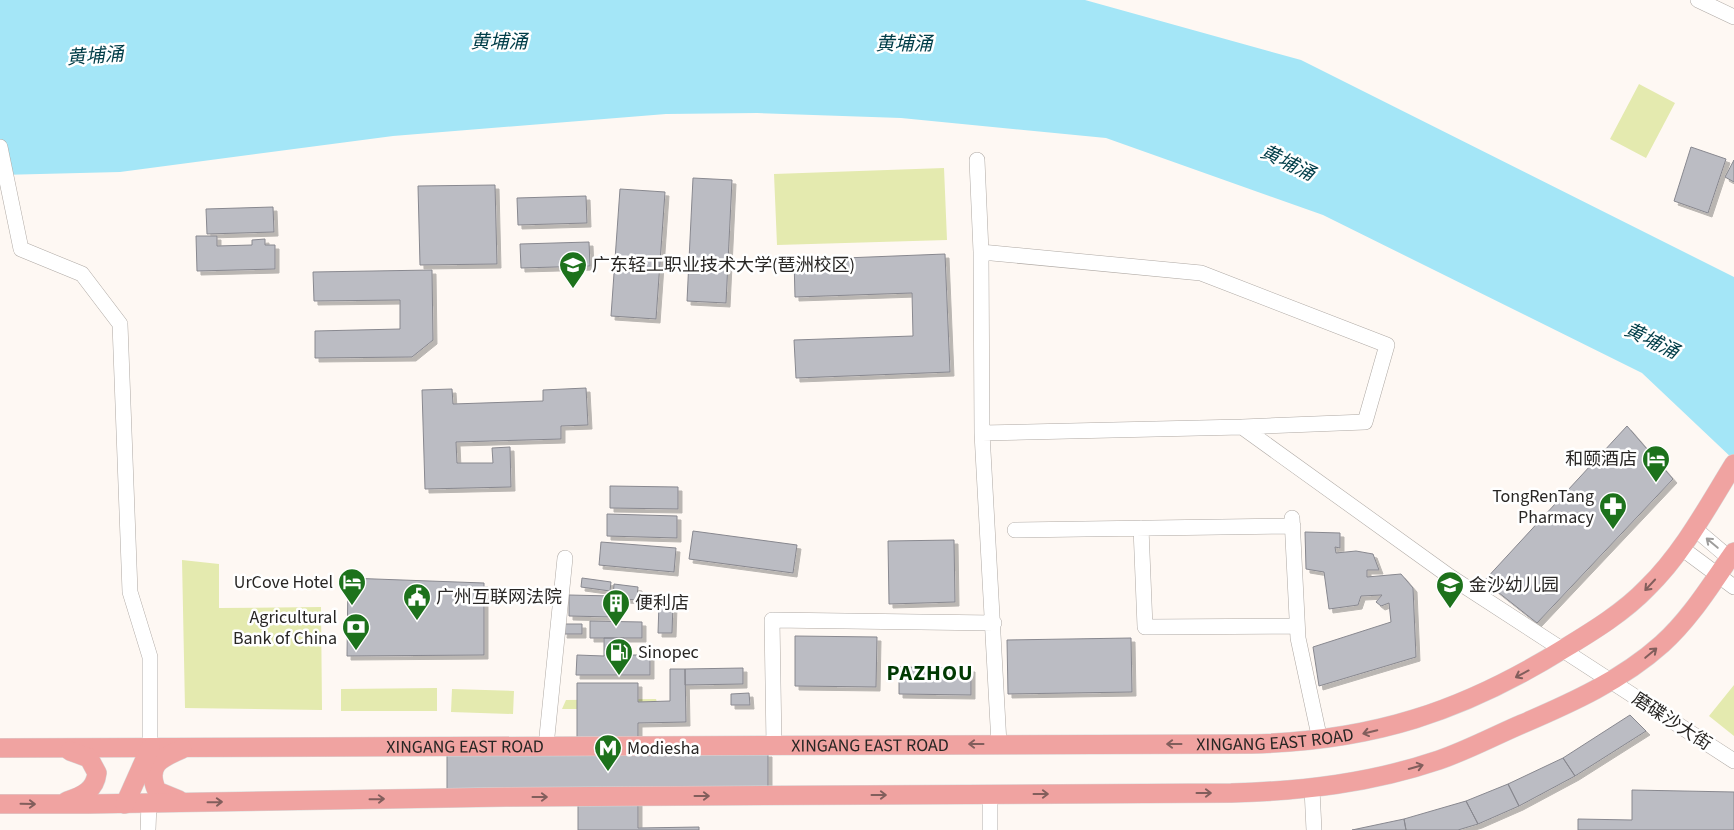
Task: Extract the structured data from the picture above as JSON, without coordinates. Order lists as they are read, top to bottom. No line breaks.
{"streets":{"main road":["XINGANG EAST ROAD"],"street":["磨碟沙大街"]},"crossings":[["磨碟沙大街","XINGANG EAST ROAD"]],"districts":["PAZHOU"],"water":["黄埔涌"],"places":{"school or university":["广东轻工职业技术大学(琶洲校区)","金沙幼儿园"],"hotel":["和颐酒店","UrCove Hotel"],"pharmacy":["TongRenTang Pharmacy"],"public building":["广州互联网法院"],"building":["便利店"],"bank":["Agricultural Bank of China"],"fuel station":["Sinopec"],"metro station":["Modiesha"]}}
